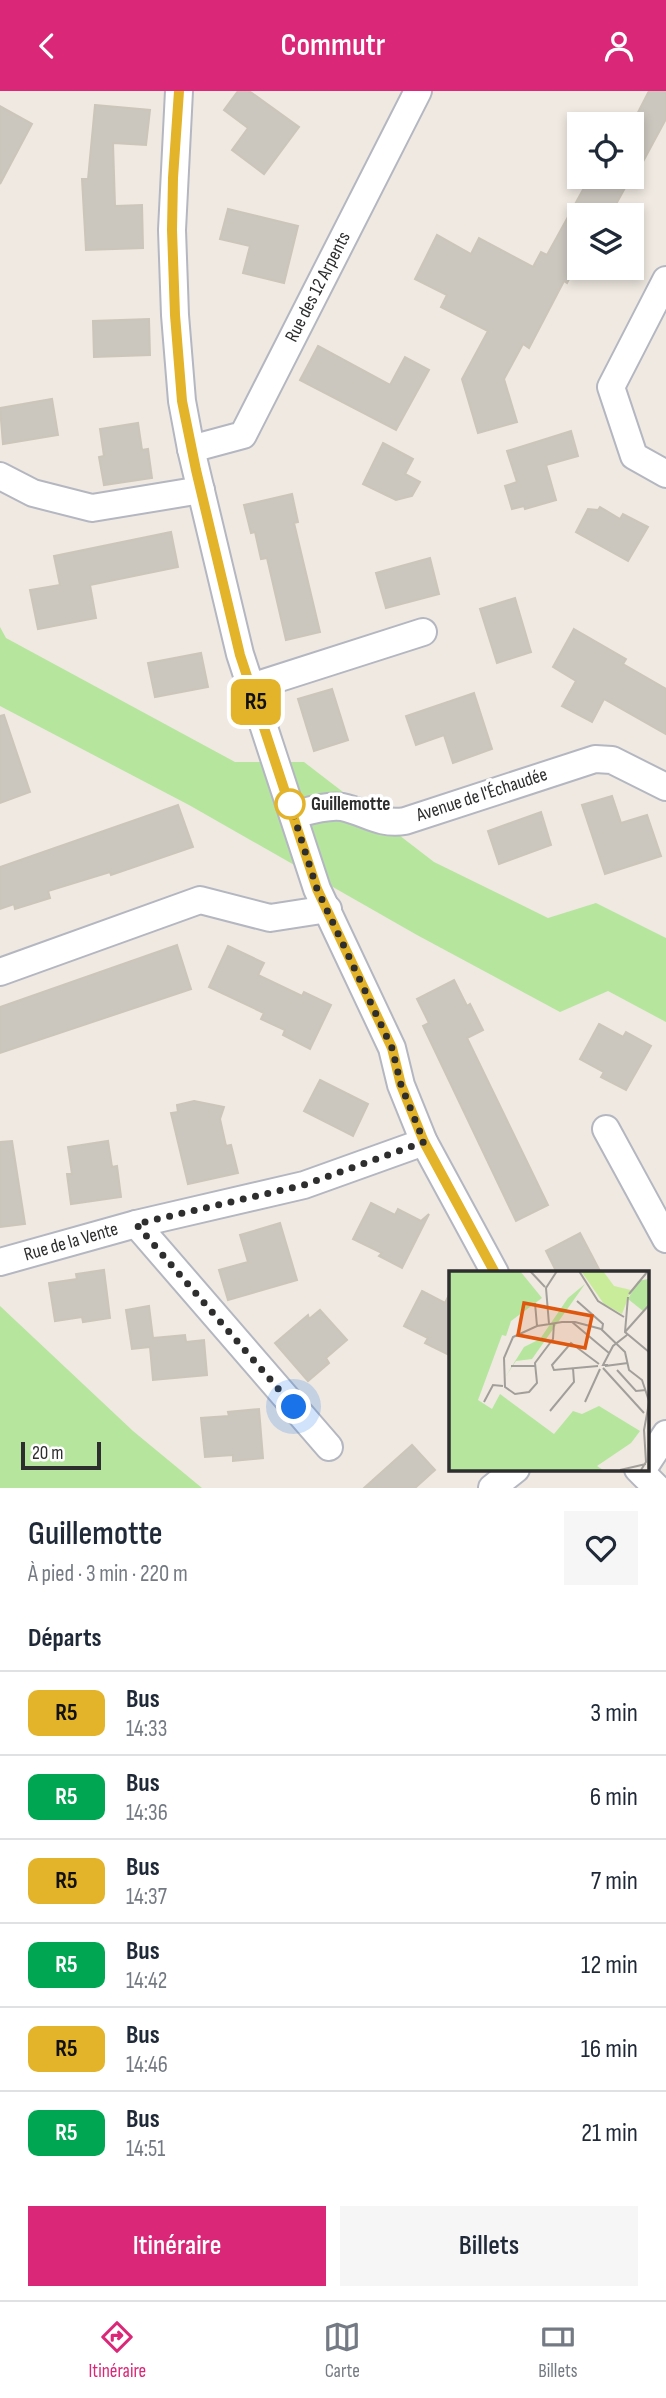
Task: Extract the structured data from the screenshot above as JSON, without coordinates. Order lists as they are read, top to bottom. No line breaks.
{"streets":{"street":["Rue des 12 Arpents","Avenue de l'Échaudée","Rue de la Vente"]},"places":["Guillemotte"],"lines":["bus line R5"],"scale_bar":"20 m","page":{"header":"Commutr","on_map":"R5","scale":"20 m","heading":[["Guillemotte","À pied · 3 min · 220 m"],"Départs"],"list":[{"mark":"R5","name":"Bus","note":"14:33","value":"3 min"},{"mark":"R5","name":"Bus","note":"14:36","value":"6 min"},{"mark":"R5","name":"Bus","note":"14:37","value":"7 min"},{"mark":"R5","name":"Bus","note":"14:42","value":"12 min"},{"mark":"R5","name":"Bus","note":"14:46","value":"16 min"},{"mark":"R5","name":"Bus","note":"14:51","value":"21 min"}],"buttons":["Itinéraire","Billets"],"tabs":["Itinéraire","Carte","Billets"]}}
